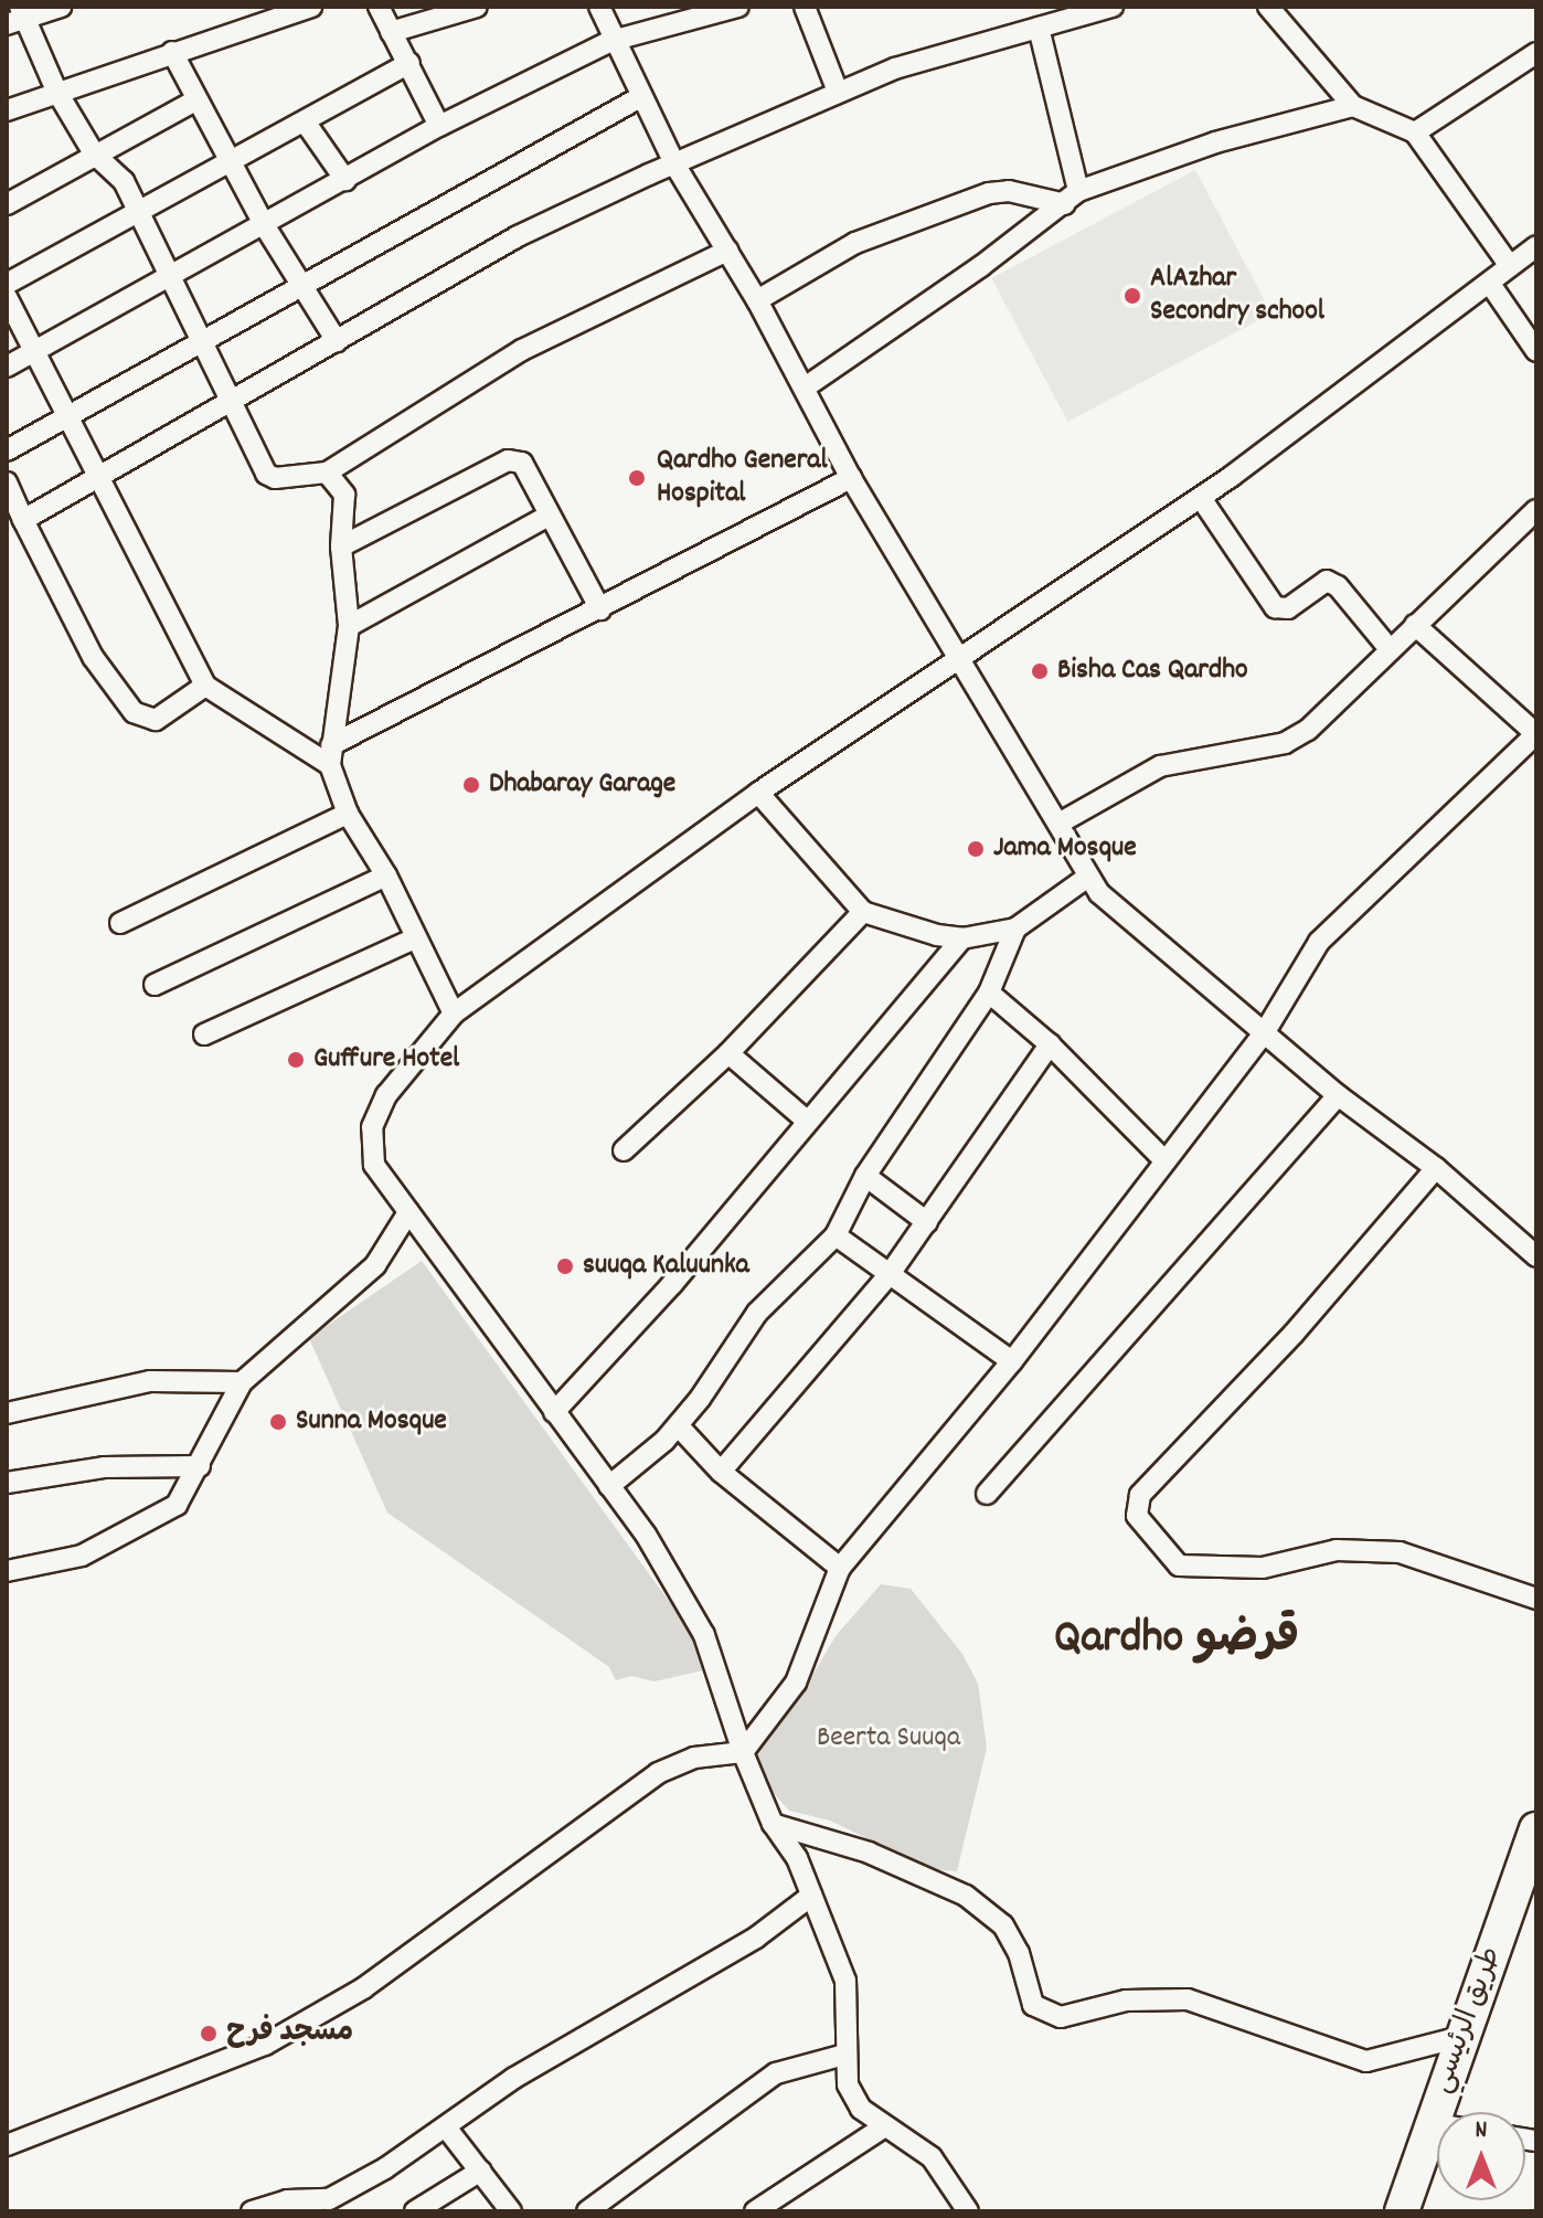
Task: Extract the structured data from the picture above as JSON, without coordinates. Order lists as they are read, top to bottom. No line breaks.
{"streets":{"main road":["طريق الرئيسي"]},"districts":["Qardho قرضو"],"parks":["Beerta Suuqa"],"places":["AlAzhar Secondry school","Qardho General Hospital","Bisha Cas Qardho","Dhabaray Garage","Jama Mosque","Guffure Hotel","suuqa Kaluunka","Sunna Mosque","مسجد فرح"],"north":"top"}
